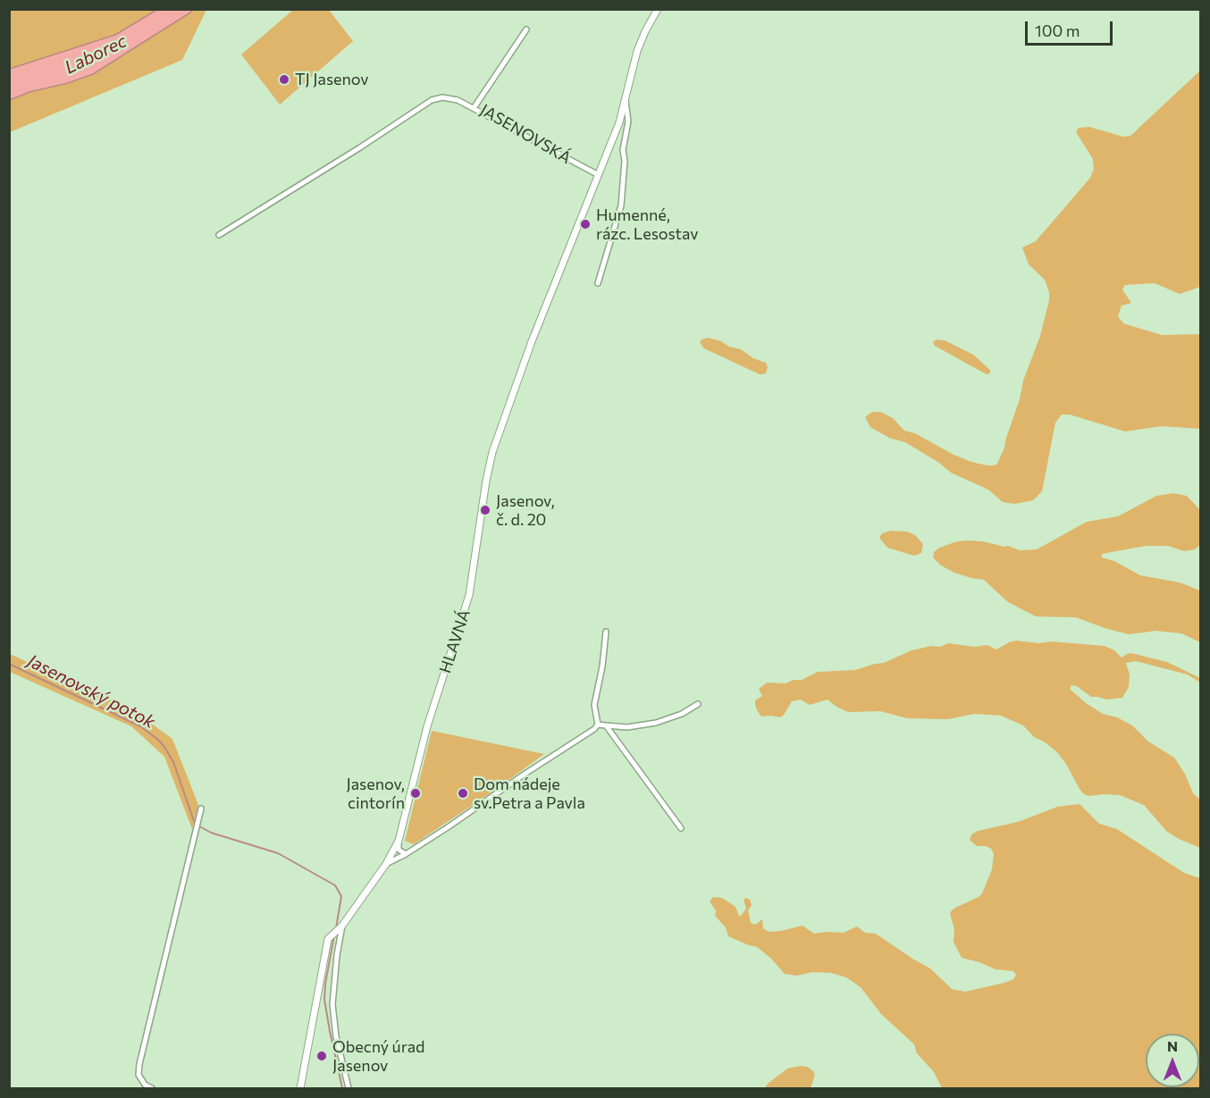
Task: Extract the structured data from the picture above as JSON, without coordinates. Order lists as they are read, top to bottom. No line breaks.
{"streets":{"street":["JASENOVSKÁ","HLAVNÁ"]},"crossings":[["JASENOVSKÁ","HLAVNÁ"]],"water":["Laborec","Jasenovský potok"],"places":["TJ Jasenov","Humenné, rázc. Lesostav","Jasenov, č. d. 20","Jasenov, cintorín","Dom nádeje sv.Petra a Pavla","Obecný úrad Jasenov"],"scale_bar":"100 m","north":"top"}
